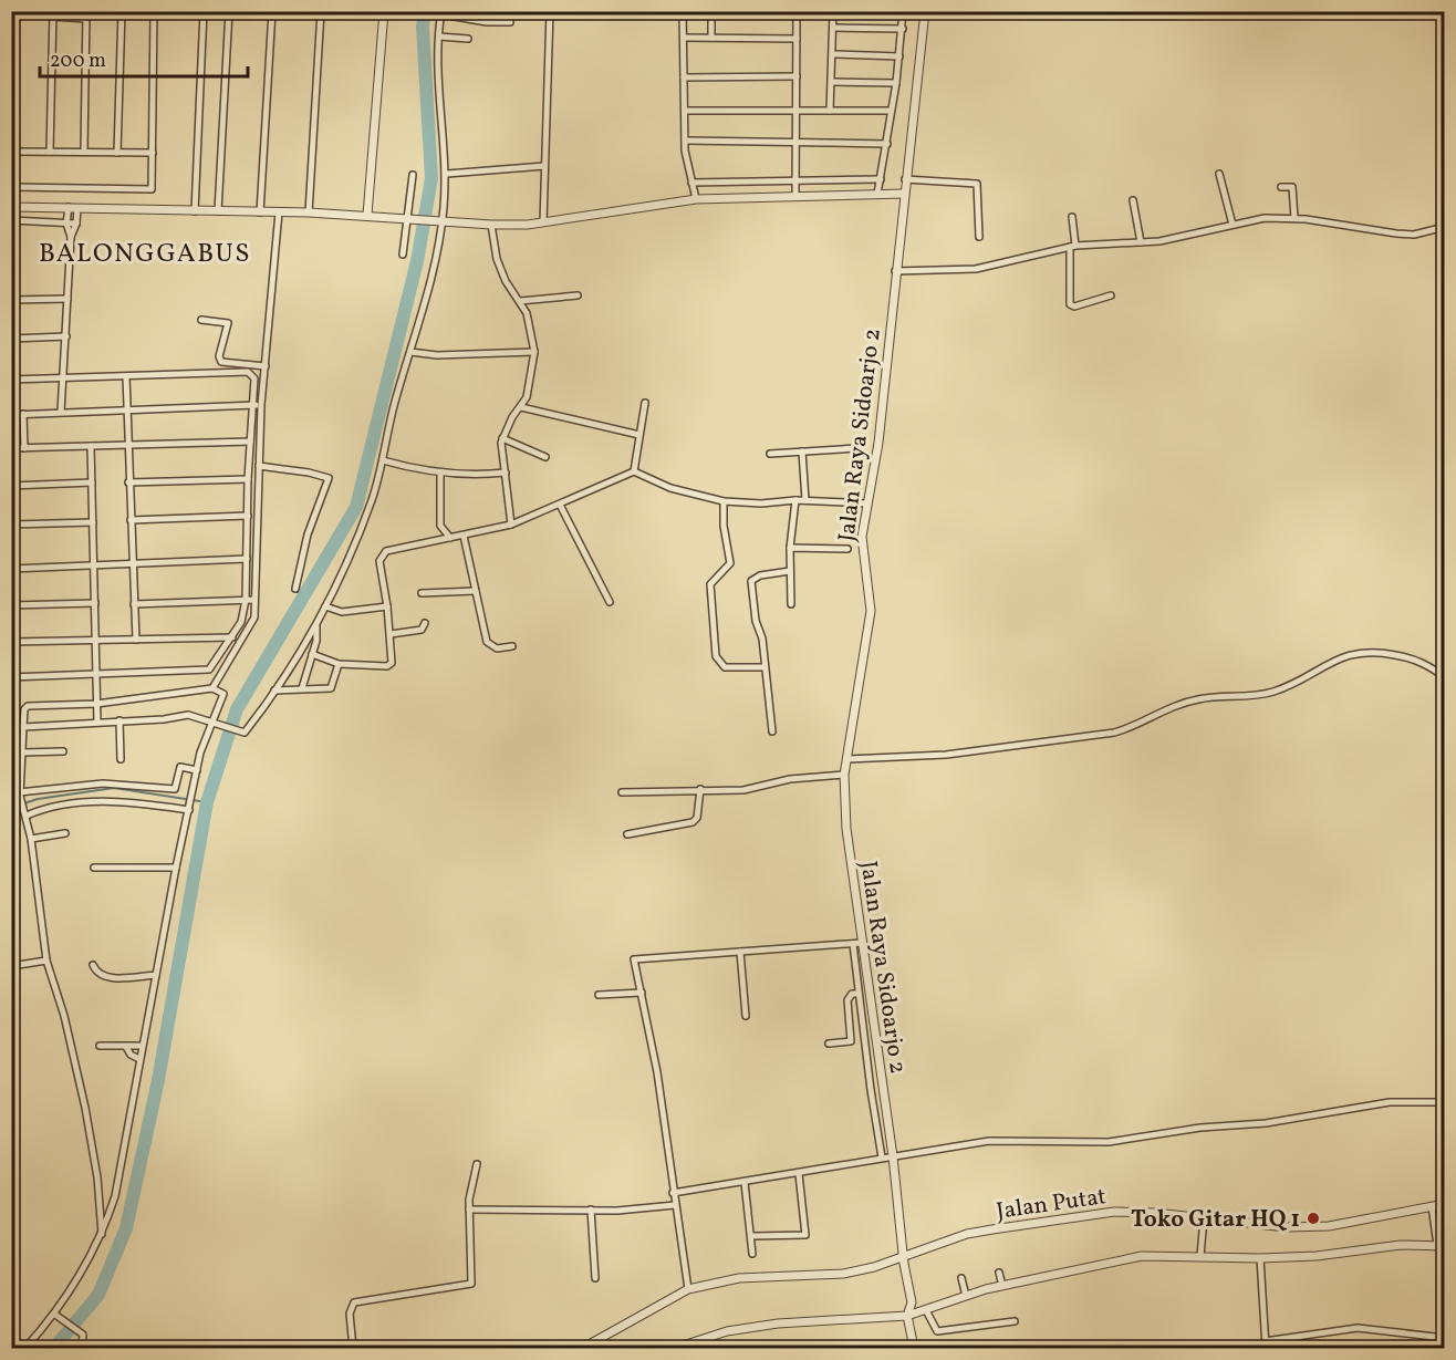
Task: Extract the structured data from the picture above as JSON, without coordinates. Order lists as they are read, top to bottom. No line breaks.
{"streets":{"street":["Jalan Raya Sidoarjo 2","Jalan Putat"]},"crossings":[["Jalan Raya Sidoarjo 2","Jalan Putat"]],"districts":["BALONGGABUS"],"places":["Toko Gitar HQ 1"],"scale_bar":"200 m"}
